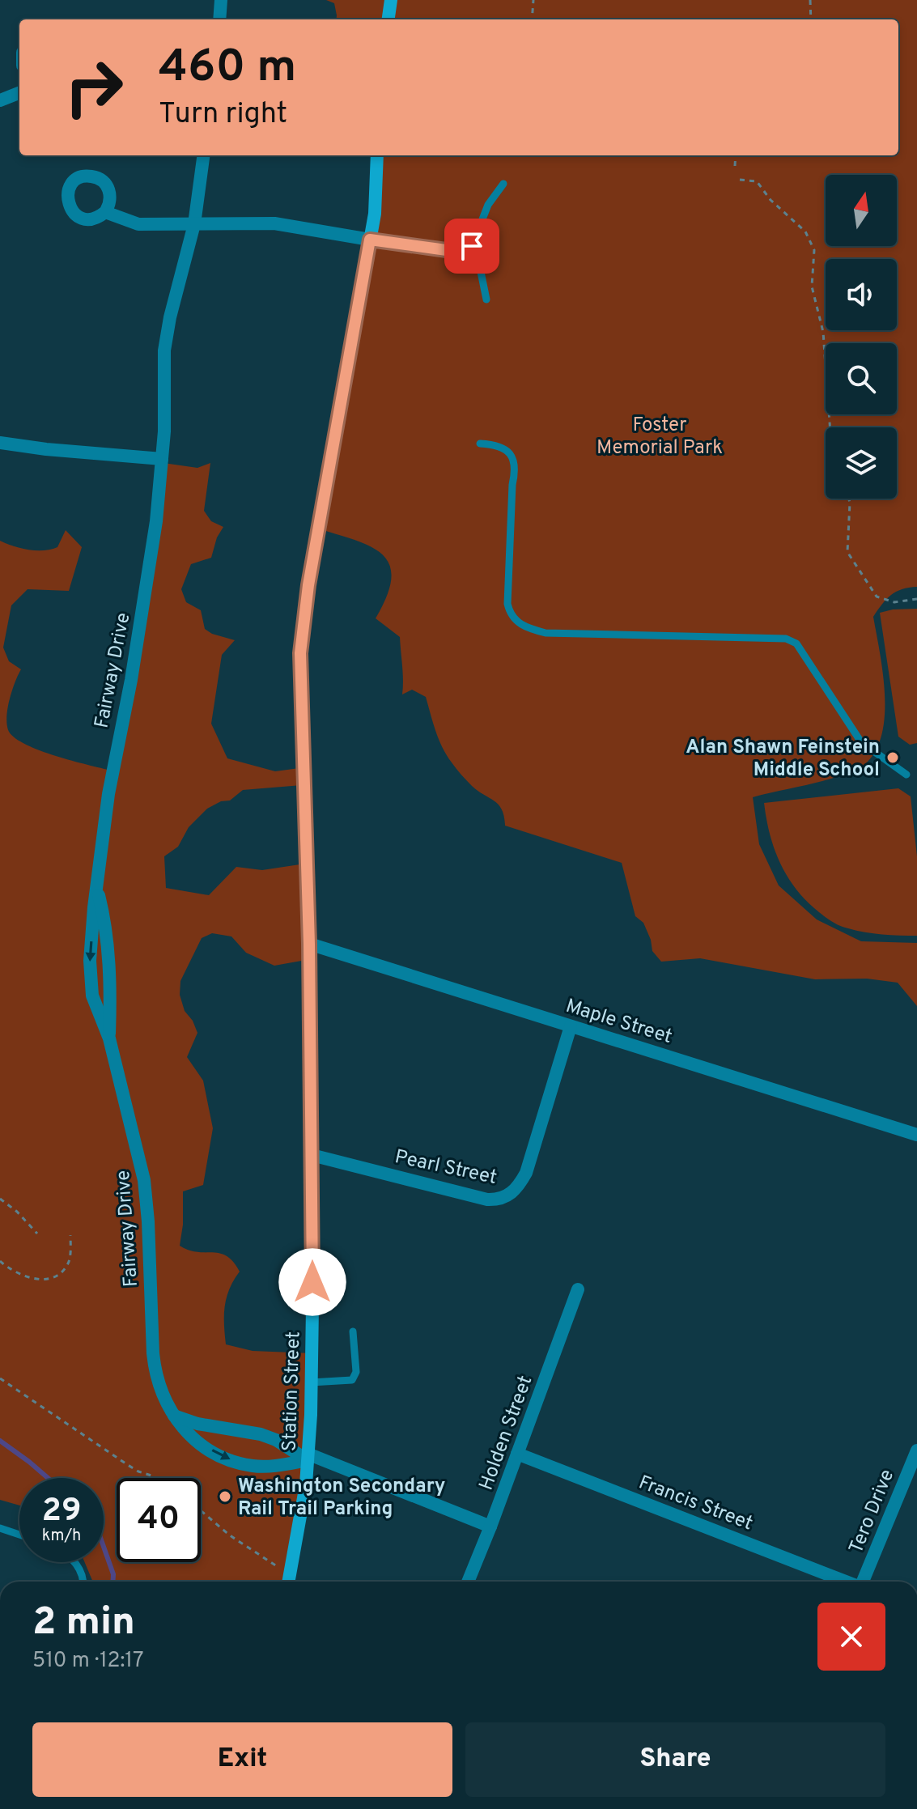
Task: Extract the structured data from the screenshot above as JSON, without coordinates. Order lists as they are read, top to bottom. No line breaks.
{"streets":{"street":["Fairway Drive","Maple Street","Pearl Street","Station Street","Holden Street","Francis Street","Tero Drive"]},"crossings":[["Fairway Drive","Station Street"],["Maple Street","Pearl Street"],["Maple Street","Station Street"],["Pearl Street","Station Street"],["Holden Street","Francis Street"]],"parks":["Foster Memorial Park"],"places":["Alan Shawn Feinstein Middle School","Washington Secondary Rail Trail Parking"],"north":"top","page":{"turn":["460 m","Turn right"],"speed":"29 km/h","limit":"40","heading":["2 min","510 m · 12:17"],"buttons":["Exit","Share"]}}
